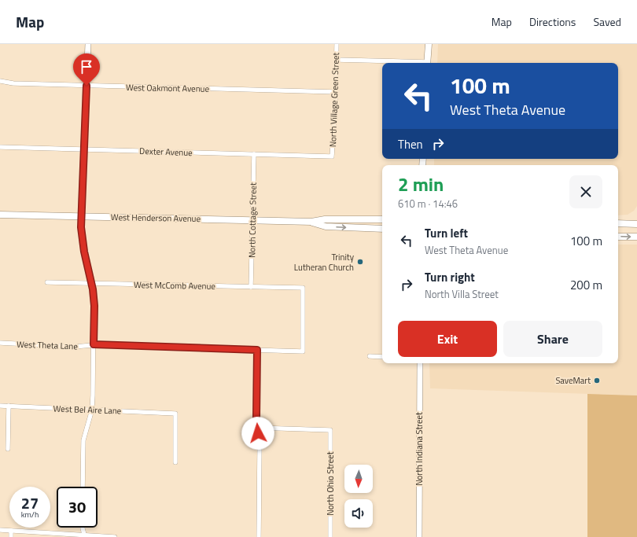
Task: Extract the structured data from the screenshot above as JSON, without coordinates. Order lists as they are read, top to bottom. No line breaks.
{"streets":{"main road":["West Henderson Avenue"],"street":["West Oakmont Avenue","North Village Green Street","Dexter Avenue","North Cottage Street","West McComb Avenue","West Theta Lane","West Bel Aire Lane","North Indiana Street","North Ohio Street"]},"crossings":[["West Oakmont Avenue","North Village Green Street"],["North Village Green Street","Dexter Avenue"],["Dexter Avenue","North Cottage Street"],["West Henderson Avenue","North Cottage Street"],["North Cottage Street","West McComb Avenue"],["West McComb Avenue","West Theta Lane"]],"places":["Trinity Lutheran Church","SaveMart"],"north":"bottom","page":{"header":"Map","nav":["Map","Directions","Saved"],"turn":["100 m","West Theta Avenue"],"then":"Then","heading":["2 min","610 m · 14:46"],"list":[{"name":"Turn left","note":"West Theta Avenue","value":"100 m"},{"name":"Turn right","note":"North Villa Street","value":"200 m"}],"buttons":["Exit","Share"],"speed":"27 km/h","limit":"30"}}
